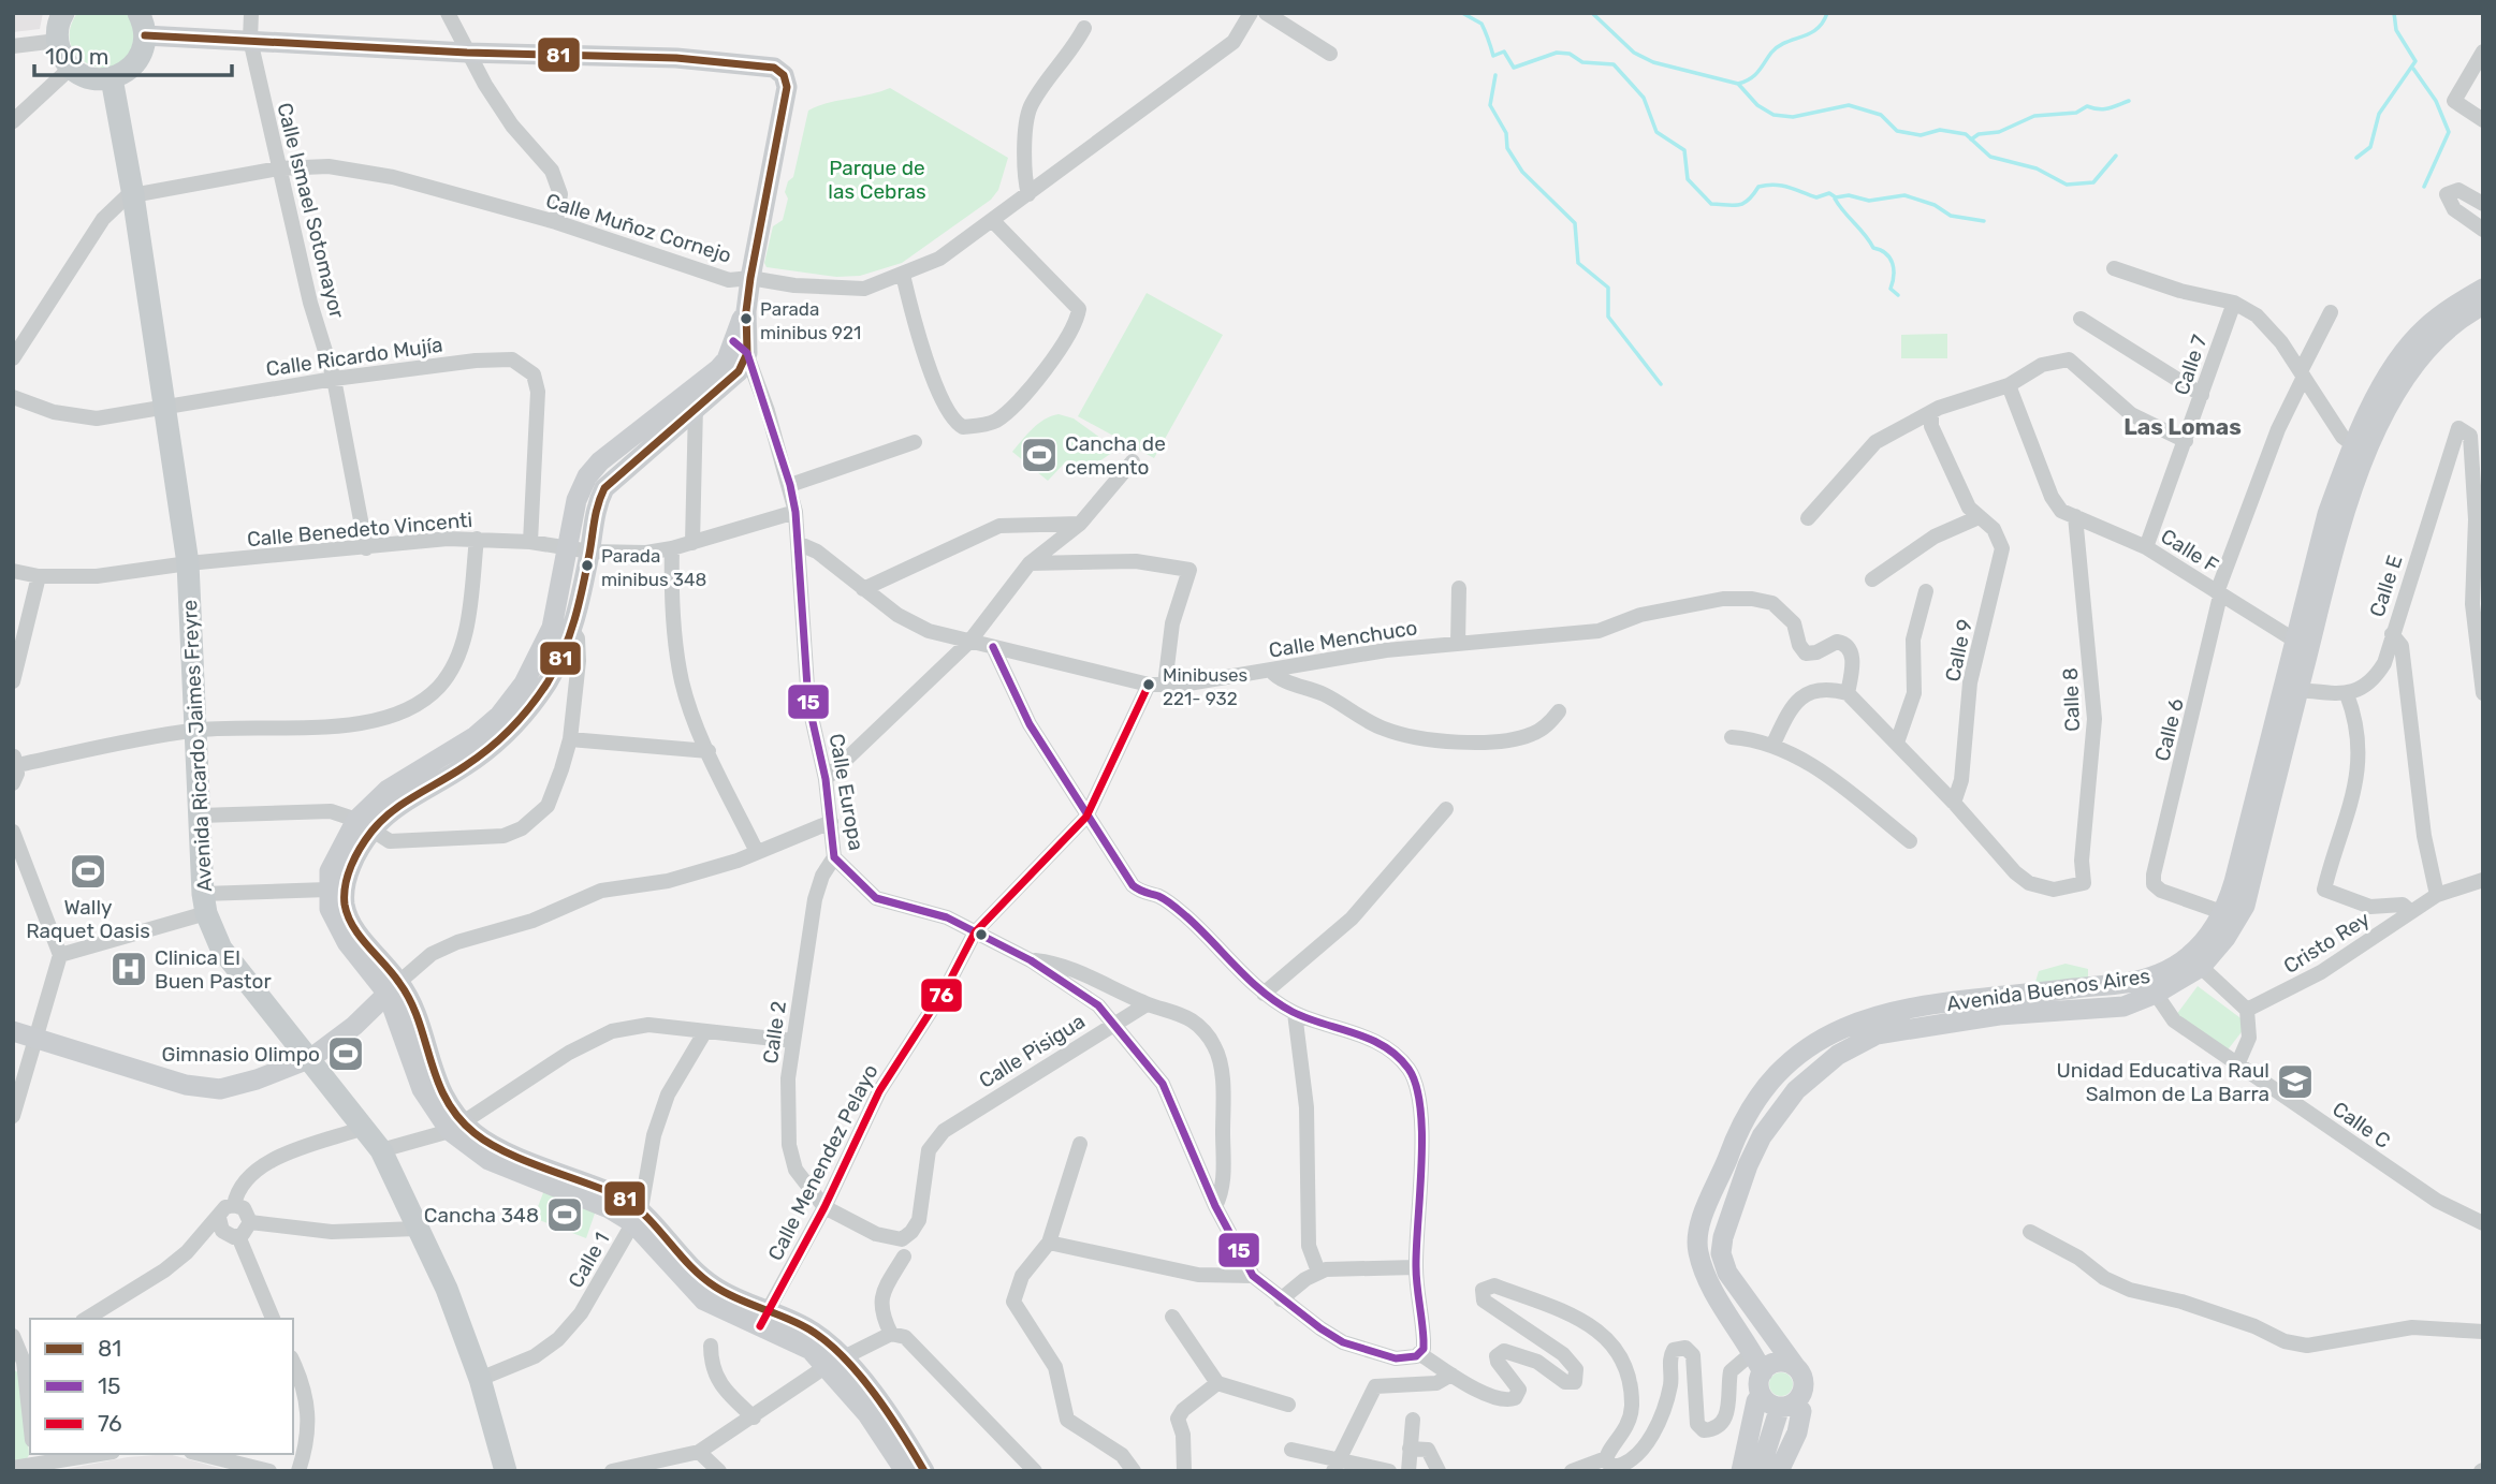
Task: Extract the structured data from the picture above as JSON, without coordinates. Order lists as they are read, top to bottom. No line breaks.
{"streets":{"main road":["Avenida Ricardo Jaimes Freyre"],"street":["Calle Ismael Sotomayor","Calle Muñoz Cornejo","Calle Ricardo Mujía","Calle 7","Calle Benedeto Vincenti","Calle F","Calle E","Calle Menchuco","Calle 9","Calle 8","Calle 6","Calle Europa","Cristo Rey","Avenida Buenos Aires","Calle 2","Calle Pisigua","Calle C","Calle Menendez Pelayo","Calle 1"]},"crossings":[["Calle Ismael Sotomayor","Calle Muñoz Cornejo"],["Calle Ismael Sotomayor","Calle Ricardo Mujía"],["Calle Ismael Sotomayor","Calle Benedeto Vincenti"],["Calle Muñoz Cornejo","Avenida Ricardo Jaimes Freyre"],["Calle Ricardo Mujía","Calle Benedeto Vincenti"],["Calle Ricardo Mujía","Avenida Ricardo Jaimes Freyre"],["Calle 7","Calle F"],["Calle Benedeto Vincenti","Avenida Ricardo Jaimes Freyre"],["Calle Benedeto Vincenti","Calle Europa"],["Calle F","Calle 8"],["Calle F","Calle 6"],["Calle F","Avenida Buenos Aires"],["Calle Menchuco","Calle Europa"],["Calle Menchuco","Calle Menendez Pelayo"],["Calle 9","Calle 8"],["Calle 6","Avenida Buenos Aires"],["Avenida Ricardo Jaimes Freyre","Calle 1"],["Calle Europa","Calle 2"],["Calle Europa","Calle Menendez Pelayo"],["Avenida Buenos Aires","Calle C"],["Calle 2","Calle Pisigua"],["Calle 2","Calle Menendez Pelayo"],["Calle Pisigua","Calle Menendez Pelayo"]],"districts":["Las Lomas"],"parks":["Parque de las Cebras"],"places":{"other":["Parada minibus 921","Parada minibus 348","Minibuses 221- 932"],"sports":["Cancha de cemento","Wally Raquet Oasis","Gimnasio Olimpo","Cancha 348"],"hospital":["Clinica El Buen Pastor"],"school or university":["Unidad Educativa Raul Salmon de La Barra"]},"lines":["transit line 81","transit line 15","transit line 76"],"legend":["81","15","76"],"scale_bar":"100 m"}
